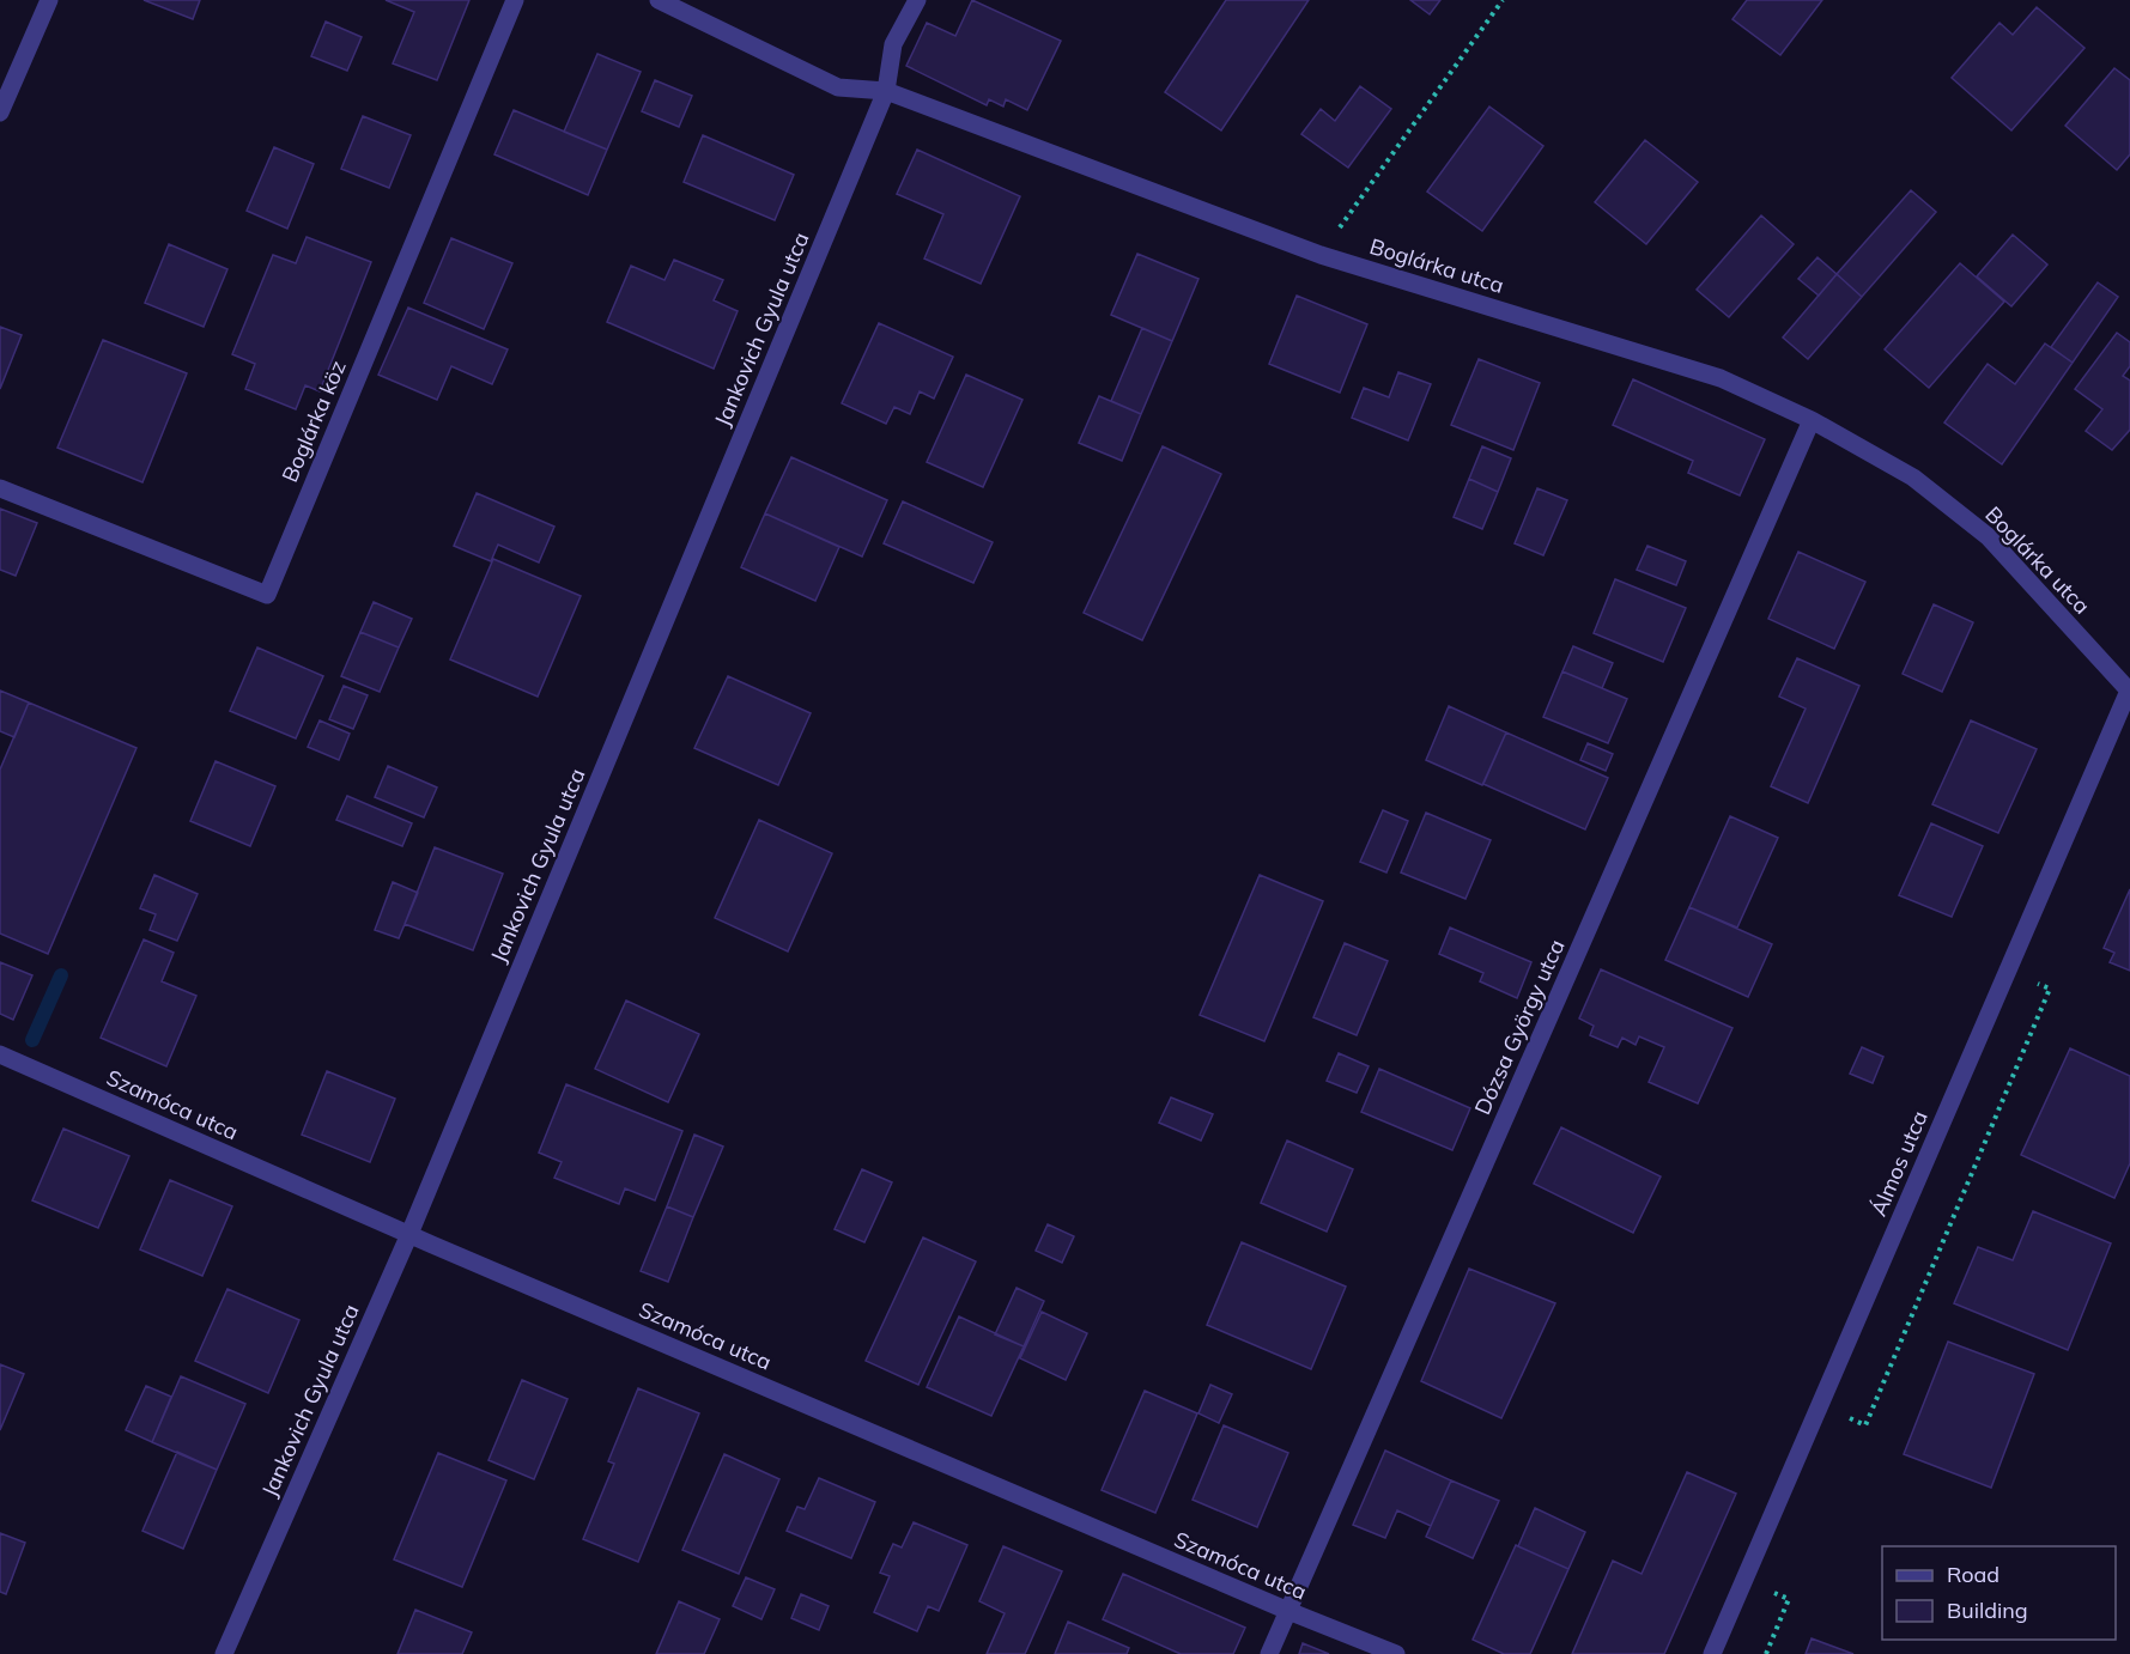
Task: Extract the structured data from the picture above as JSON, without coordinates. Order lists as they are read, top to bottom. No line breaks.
{"streets":{"street":["Boglárka utca","Jankovich Gyula utca","Boglárka köz","Dózsa György utca","Szamóca utca","Álmos utca"]},"crossings":[["Boglárka utca","Jankovich Gyula utca"],["Boglárka utca","Dózsa György utca"],["Boglárka utca","Álmos utca"],["Jankovich Gyula utca","Szamóca utca"],["Dózsa György utca","Szamóca utca"]],"legend":["Road","Building"]}
